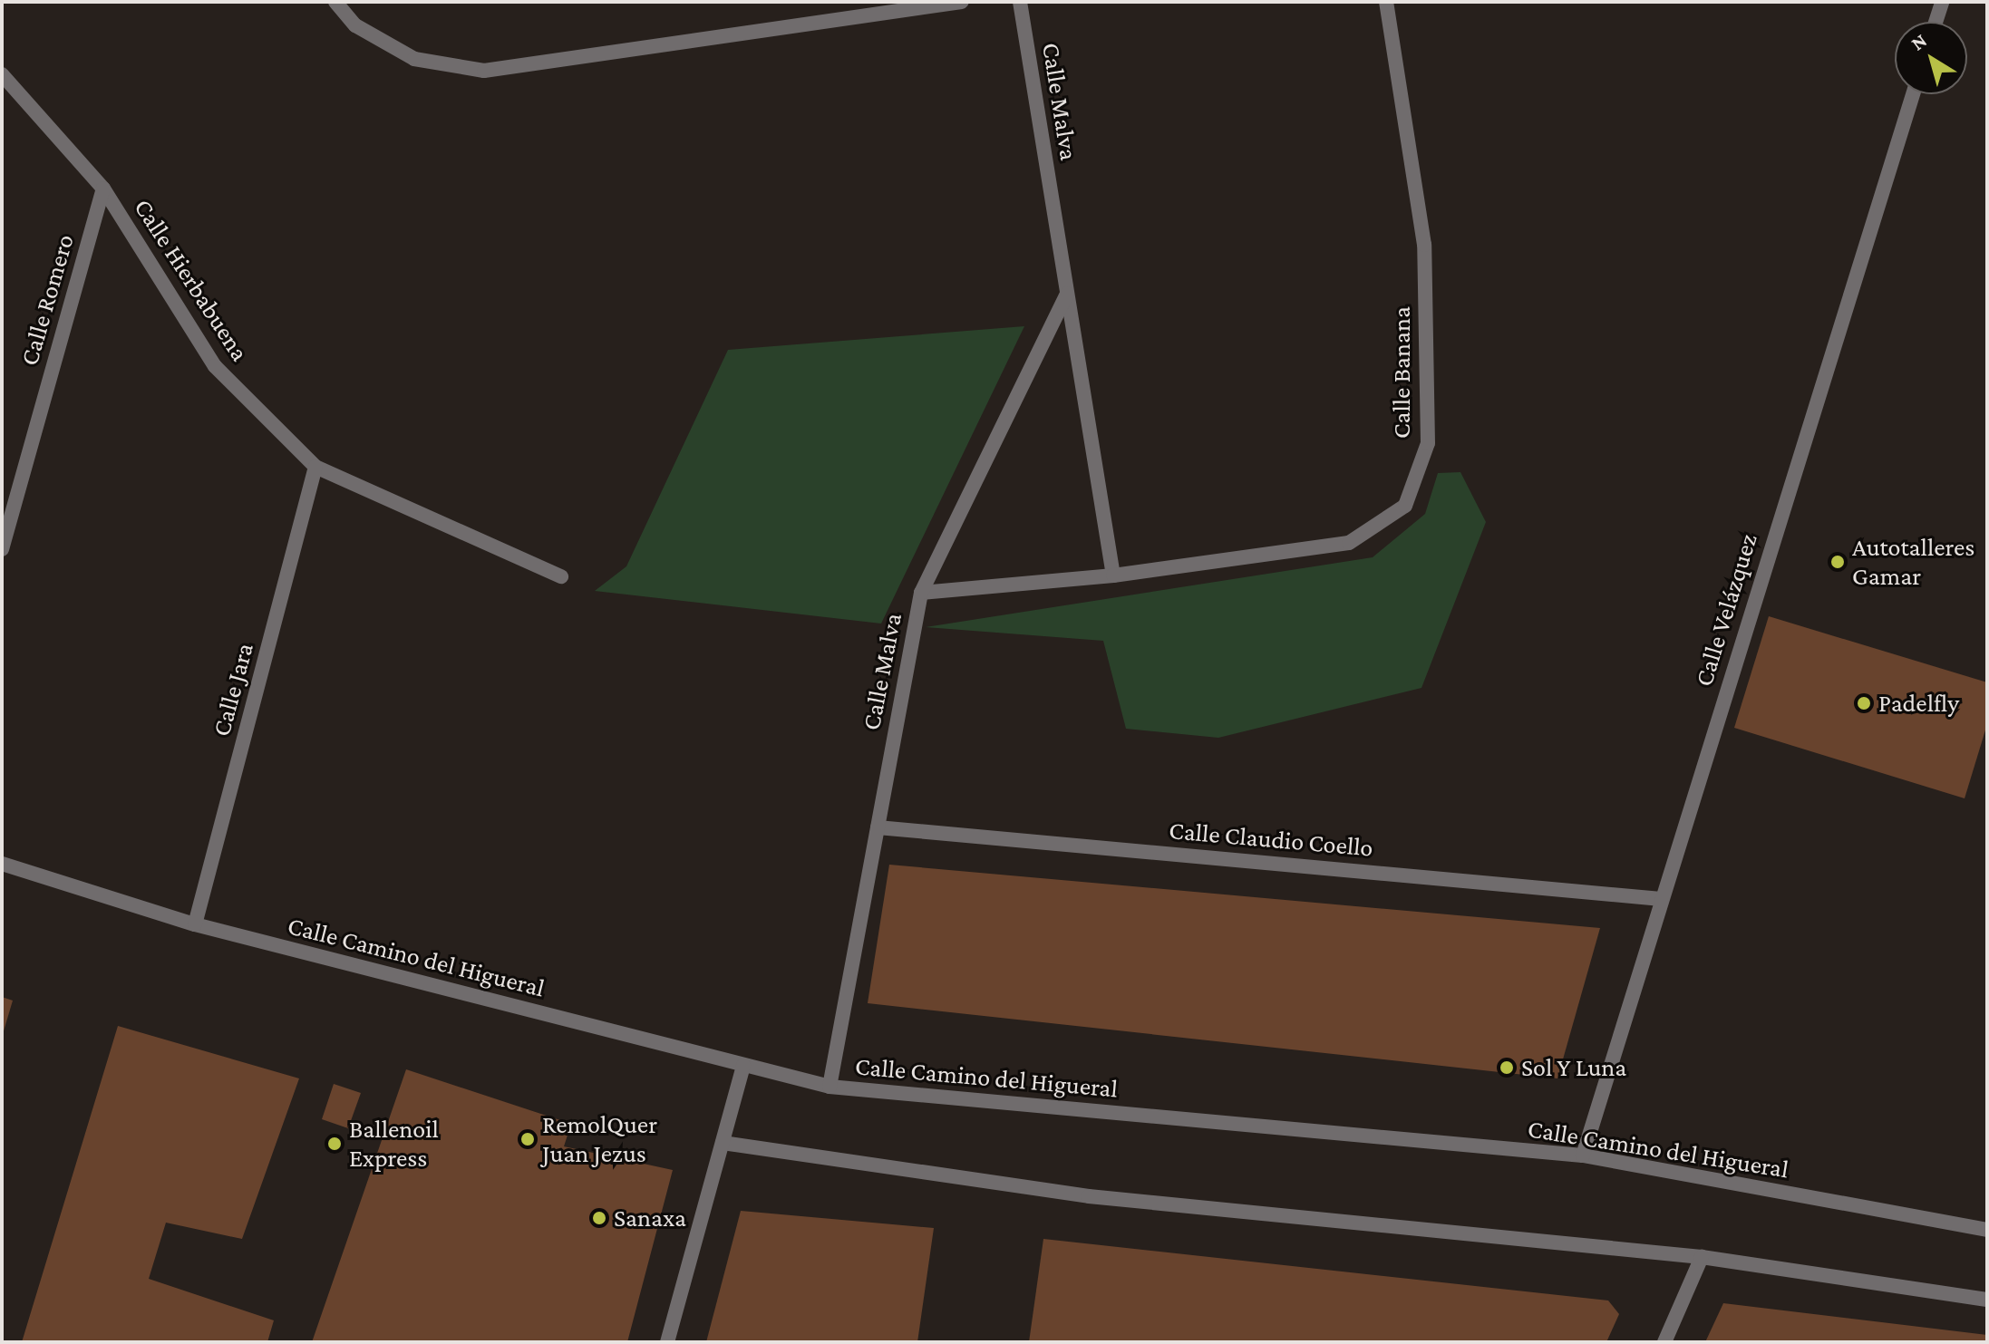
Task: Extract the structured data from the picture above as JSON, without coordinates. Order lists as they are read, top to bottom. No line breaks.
{"streets":{"street":["Calle Malva","Calle Hierbabuena","Calle Romero","Calle Banana","Calle Velázquez","Calle Jara","Calle Claudio Coello","Calle Camino del Higueral"]},"crossings":[["Calle Malva","Calle Banana"],["Calle Malva","Calle Claudio Coello"],["Calle Malva","Calle Camino del Higueral"],["Calle Hierbabuena","Calle Romero"],["Calle Hierbabuena","Calle Jara"],["Calle Velázquez","Calle Claudio Coello"],["Calle Velázquez","Calle Camino del Higueral"],["Calle Jara","Calle Camino del Higueral"]],"places":["Autotalleres Gamar","Padelfly","Sol Y Luna","RemolQuer Juan Jezus","Ballenoil Express","Sanaxa"],"north":"top left"}
